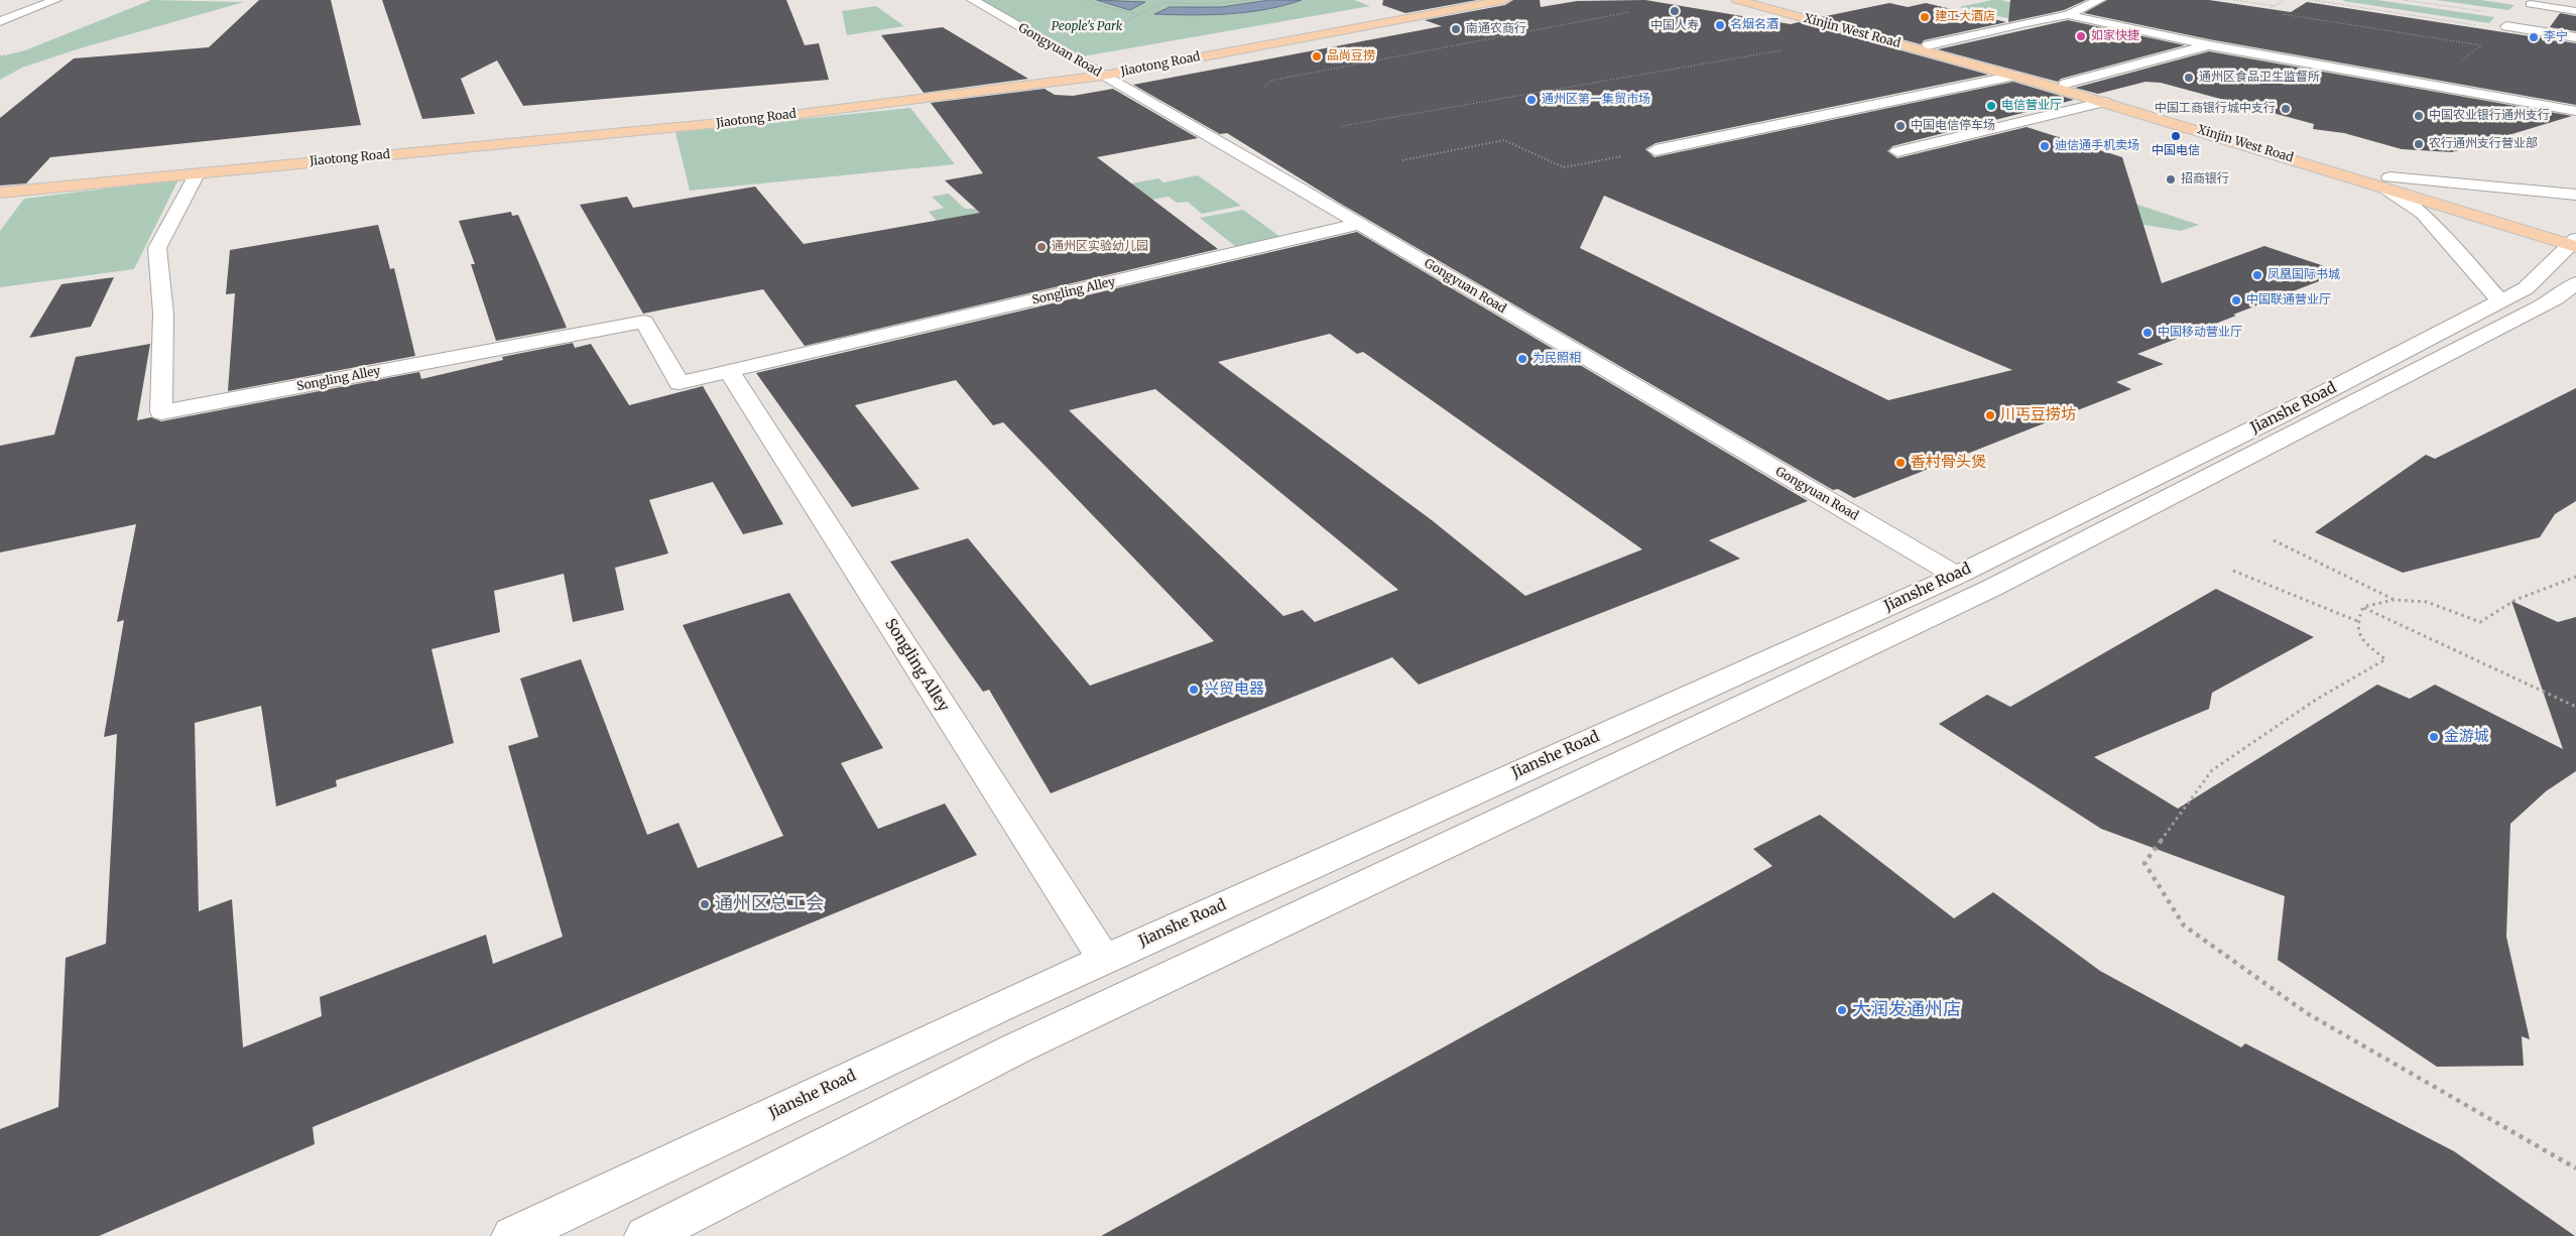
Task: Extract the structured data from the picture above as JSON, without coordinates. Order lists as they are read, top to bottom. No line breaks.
{"streets":{"main road":["Xinjin West Road","Jiaotong Road"],"street":["Gongyuan Road","Songling Alley","Jianshe Road"]},"crossings":[["Xinjin West Road","Jianshe Road"],["Gongyuan Road","Jiaotong Road"],["Gongyuan Road","Songling Alley"],["Gongyuan Road","Jianshe Road"],["Jiaotong Road","Songling Alley"],["Songling Alley","Jianshe Road"]],"parks":["People's Park"],"places":["中国人寿","建工大酒店","名烟名酒","南通农商行","如家快捷","李宁","品尚豆捞","通州区食品卫生监督所","通州区第一集贸市场","电信营业厅","中国工商银行城中支行","中国农业银行通州支行","中国电信停车场","中国电信","农行通州支行营业部","迪信通手机卖场","招商银行","通州区实验幼儿园","凤凰国际书城","中国联通营业厅","中国移动营业厅","为民照相","川丐豆捞坊","香村骨头煲","兴贸电器","金游城","通州区总工会","大润发通州店"]}
